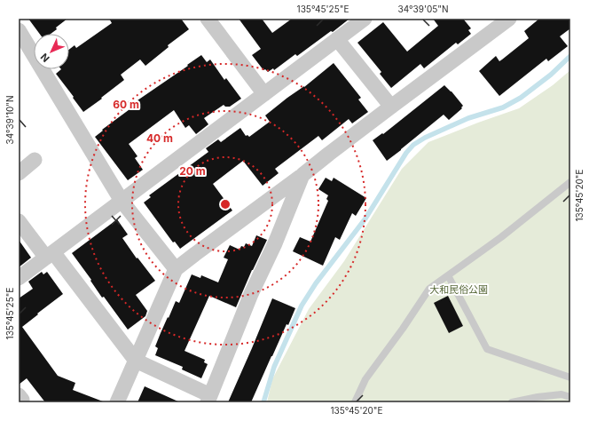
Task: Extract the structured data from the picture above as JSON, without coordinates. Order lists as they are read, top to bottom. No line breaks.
{"parks":["大和民俗公園"],"north":"bottom left","coordinates":["135°45'25\"E","34°39'05\"N","34°39'10\"N","135°45'20\"E"],"rings":["60 m","40 m","20 m"]}
